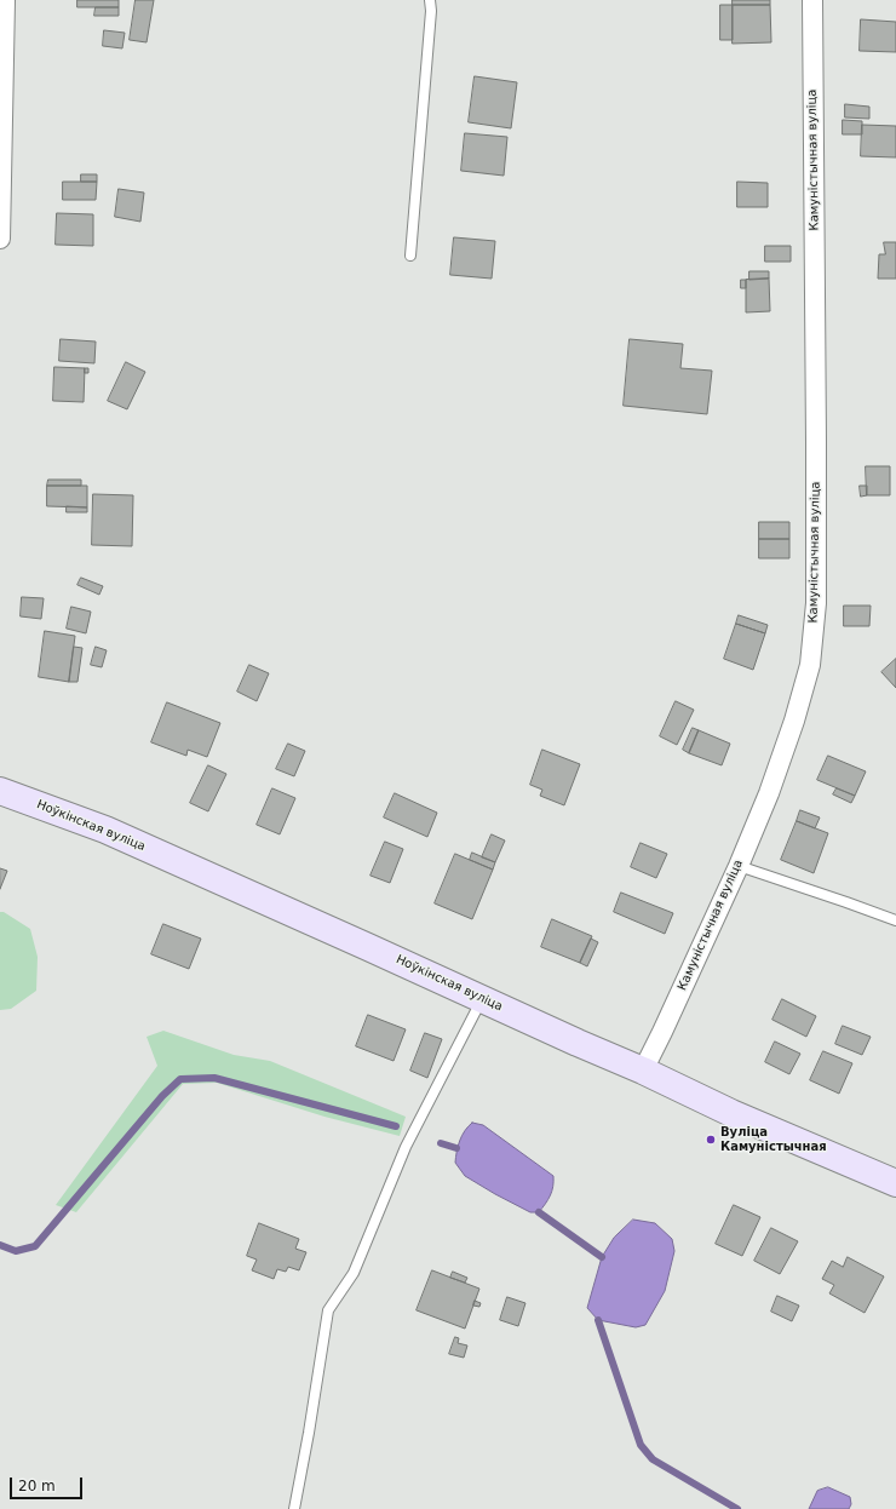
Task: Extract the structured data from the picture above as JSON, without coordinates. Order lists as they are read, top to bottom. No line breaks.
{"streets":{"main road":["Ноўкінская вуліца"],"street":["Камуністычная вуліца"]},"crossings":[["Камуністычная вуліца","Ноўкінская вуліца"]],"places":["Вуліца Камуністычная"],"scale_bar":"20 m"}
